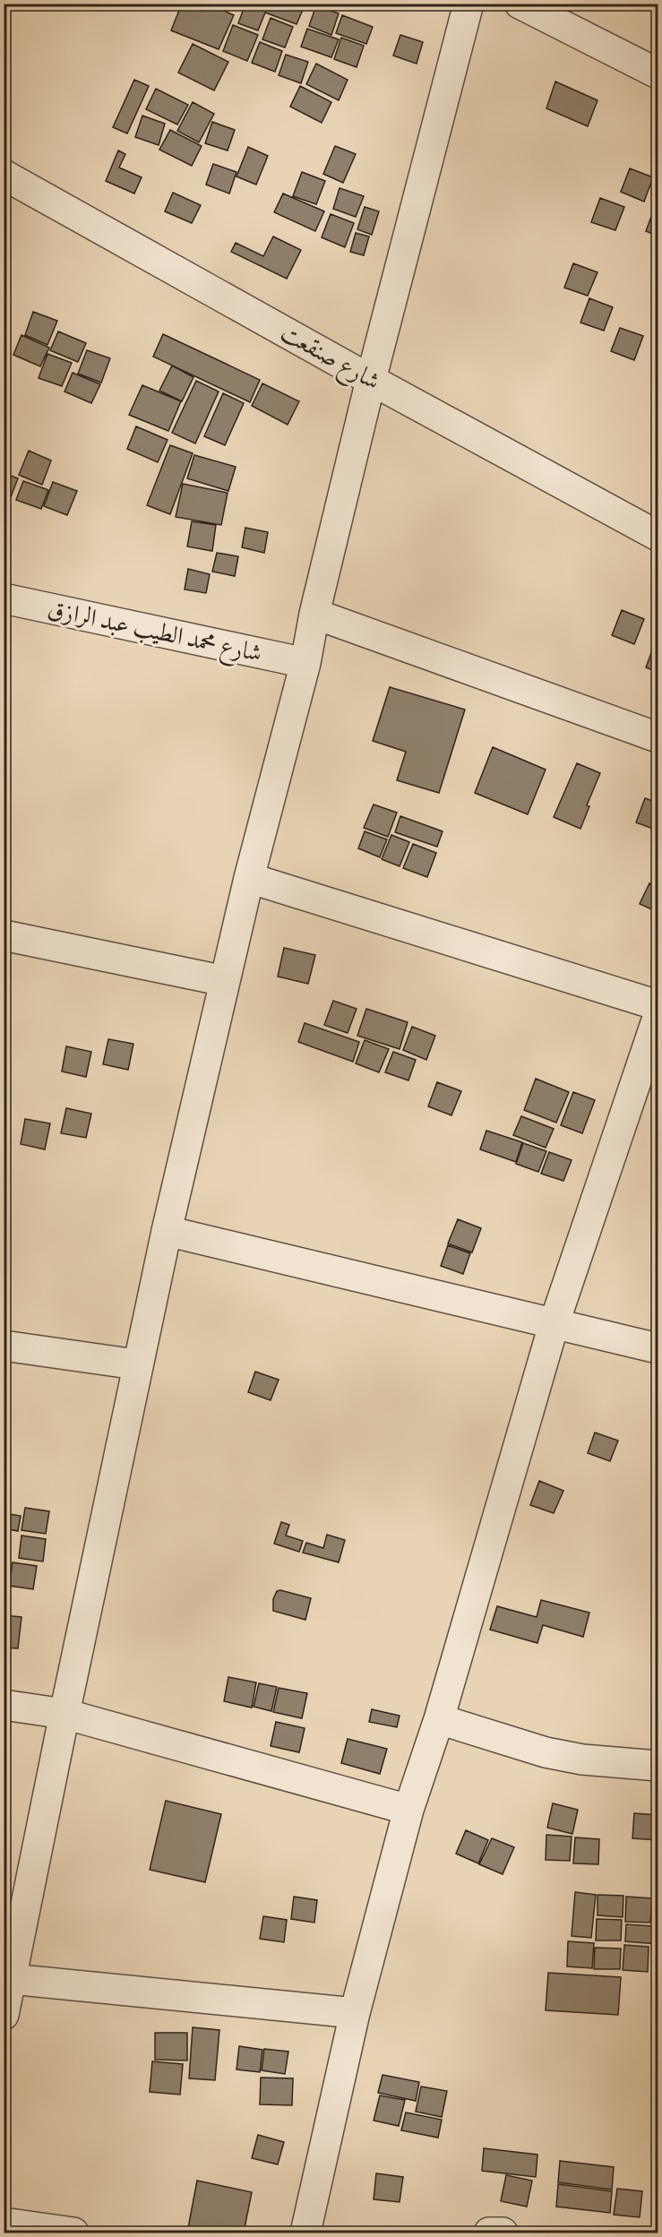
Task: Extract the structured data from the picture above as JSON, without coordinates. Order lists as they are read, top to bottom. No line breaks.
{"streets":{"street":["شارع صنقعت","شارع محمد الطيب عبد الرازق"]}}
